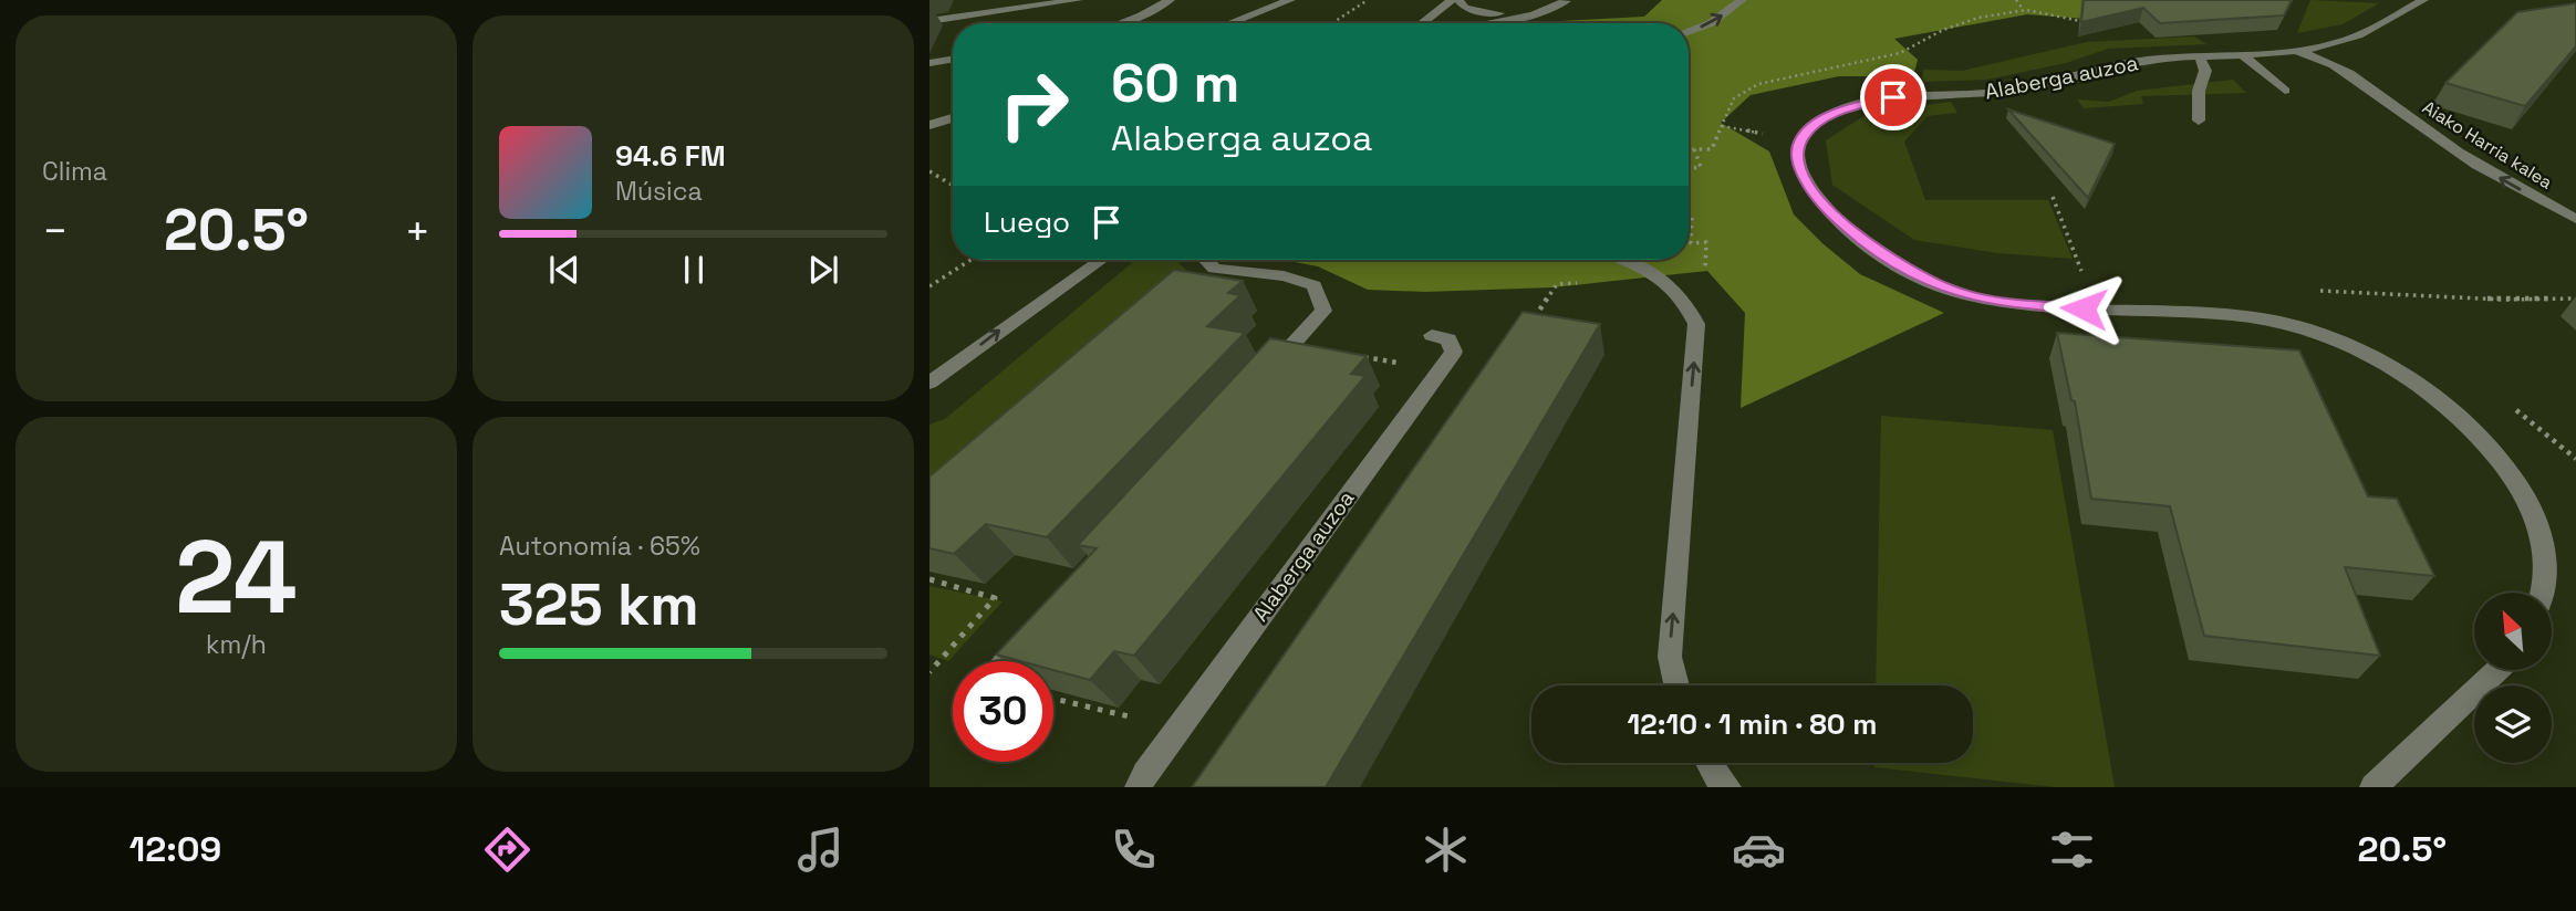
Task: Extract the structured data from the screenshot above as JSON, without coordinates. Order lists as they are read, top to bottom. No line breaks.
{"streets":{"street":["Alaberga auzoa","Aiako Harria kalea"]},"crossings":[["Alaberga auzoa","Aiako Harria kalea"]],"one_way":["Aiako Harria kalea"],"north":"top left","page":{"tile":["Clima",["24","km/h"],["Autonomía · 65%","325 km"]],"turn":["60 m","Alaberga auzoa"],"song":["94.6 FM","Música"],"then":"Luego","heat":["−","20.5°","+"],"limit":"30","trip":"12:10 · 1 min · 80 m","tabs":["12:09","20.5°"]}}
